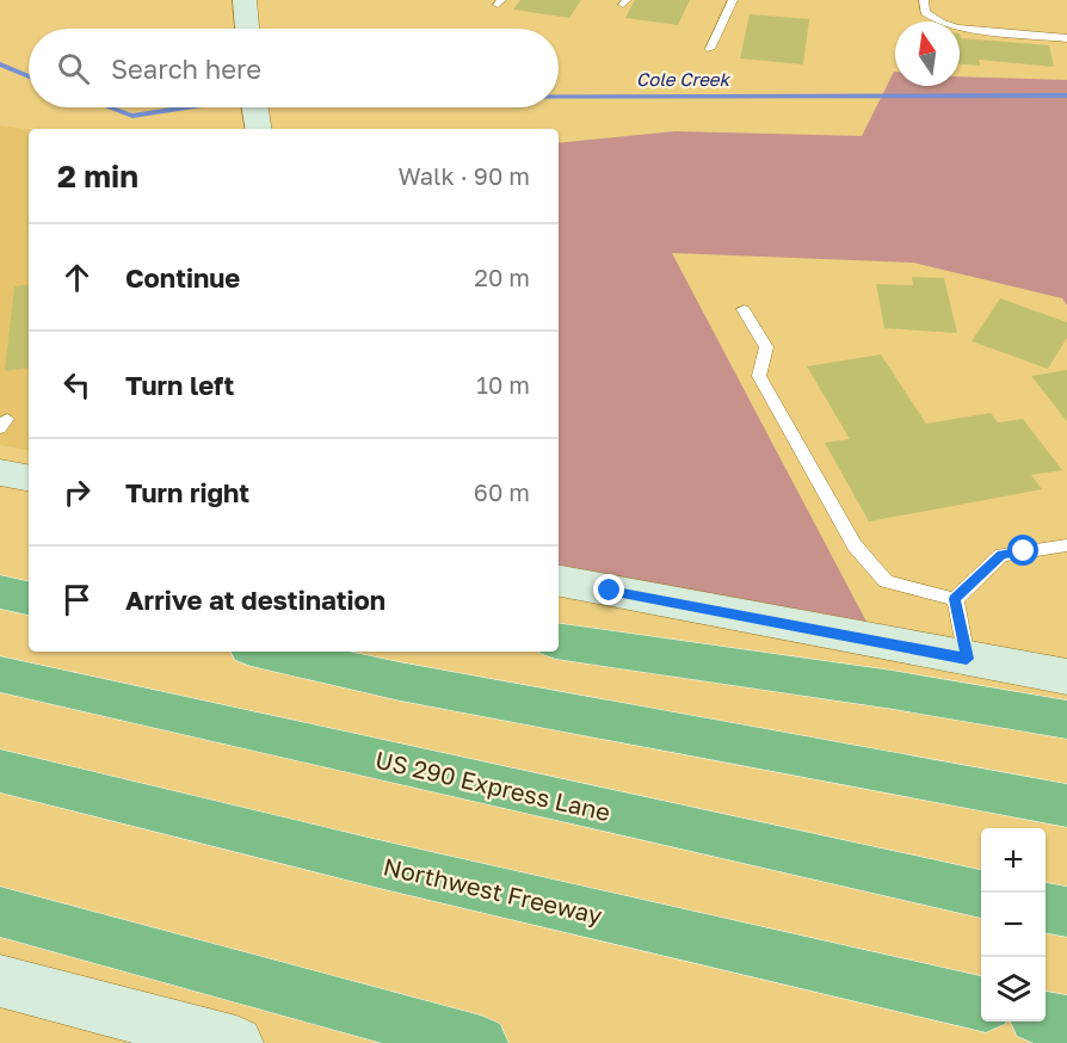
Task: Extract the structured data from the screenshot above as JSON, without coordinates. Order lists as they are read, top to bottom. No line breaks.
{"streets":{"highway":["US 290 Express Lane","Northwest Freeway"]},"water":["Cole Creek"],"north":"top","page":{"search":"Search here","heading":["2 min","Walk · 90 m"],"list":[["Continue","20 m"],["Turn left","10 m"],["Turn right","60 m"],"Arrive at destination"],"map_buttons":["+","−"]}}
